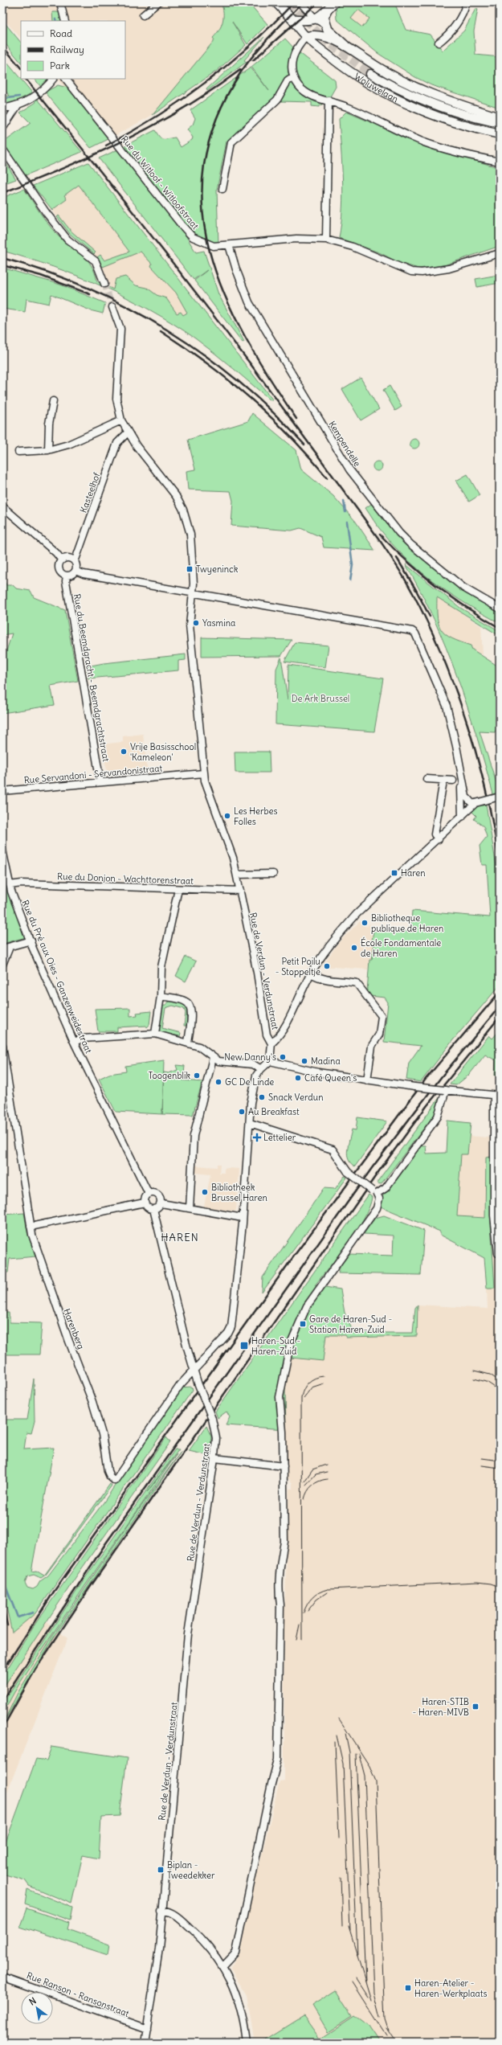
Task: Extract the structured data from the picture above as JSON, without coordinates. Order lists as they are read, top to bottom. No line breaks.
{"streets":{"highway":["Woluwelaan"],"street":["Rue du Witloof - Witloofstraat","Kempendelle","Kasteelhof","Rue du Beemdgracht - Beemdgrachtstraat","Rue Servandoni - Servandonistraat","Rue du Donjon - Wachttorenstraat","Rue de Verdun - Verdunstraat","Rue du Pré aux Oies - Ganzenweidestraat","Harenberg","Rue Ranson - Ransonstraat"]},"crossings":[["Rue du Witloof - Witloofstraat","Kempendelle"],["Kasteelhof","Rue du Beemdgracht - Beemdgrachtstraat"],["Kasteelhof","Rue de Verdun - Verdunstraat"],["Rue du Beemdgracht - Beemdgrachtstraat","Rue Servandoni - Servandonistraat"],["Rue Servandoni - Servandonistraat","Rue de Verdun - Verdunstraat"],["Rue du Donjon - Wachttorenstraat","Rue de Verdun - Verdunstraat"],["Rue du Donjon - Wachttorenstraat","Rue du Pré aux Oies - Ganzenweidestraat"],["Rue de Verdun - Verdunstraat","Harenberg"],["Rue de Verdun - Verdunstraat","Rue Ranson - Ransonstraat"]],"districts":["HAREN"],"parks":["De Ark Brussel"],"places":{"transit":["Twyeninck","Haren","Gare de Haren-Sud - Station Haren-Zuid","Haren-Sud - Haren-Zuid","Haren-STIB - Haren-MIVB","Biplan - Tweedekker","Haren-Atelier - Haren-Werkplaats"],"other":["Yasmina","Vrije Basisschool 'Kameleon'","Les Herbes Folles","Bibliotheque publique de Haren","École Fondamentale de Haren","Petit Poilu - Stoppeltje","New Danny's","Madina","Toogenblik","Café Queen's","GC De Linde","Snack Verdun","Au Breakfast","Bibliotheek Brussel Haren"],"health":["Lettelier"]},"legend":["Road","Railway","Park"],"north":"top left"}
